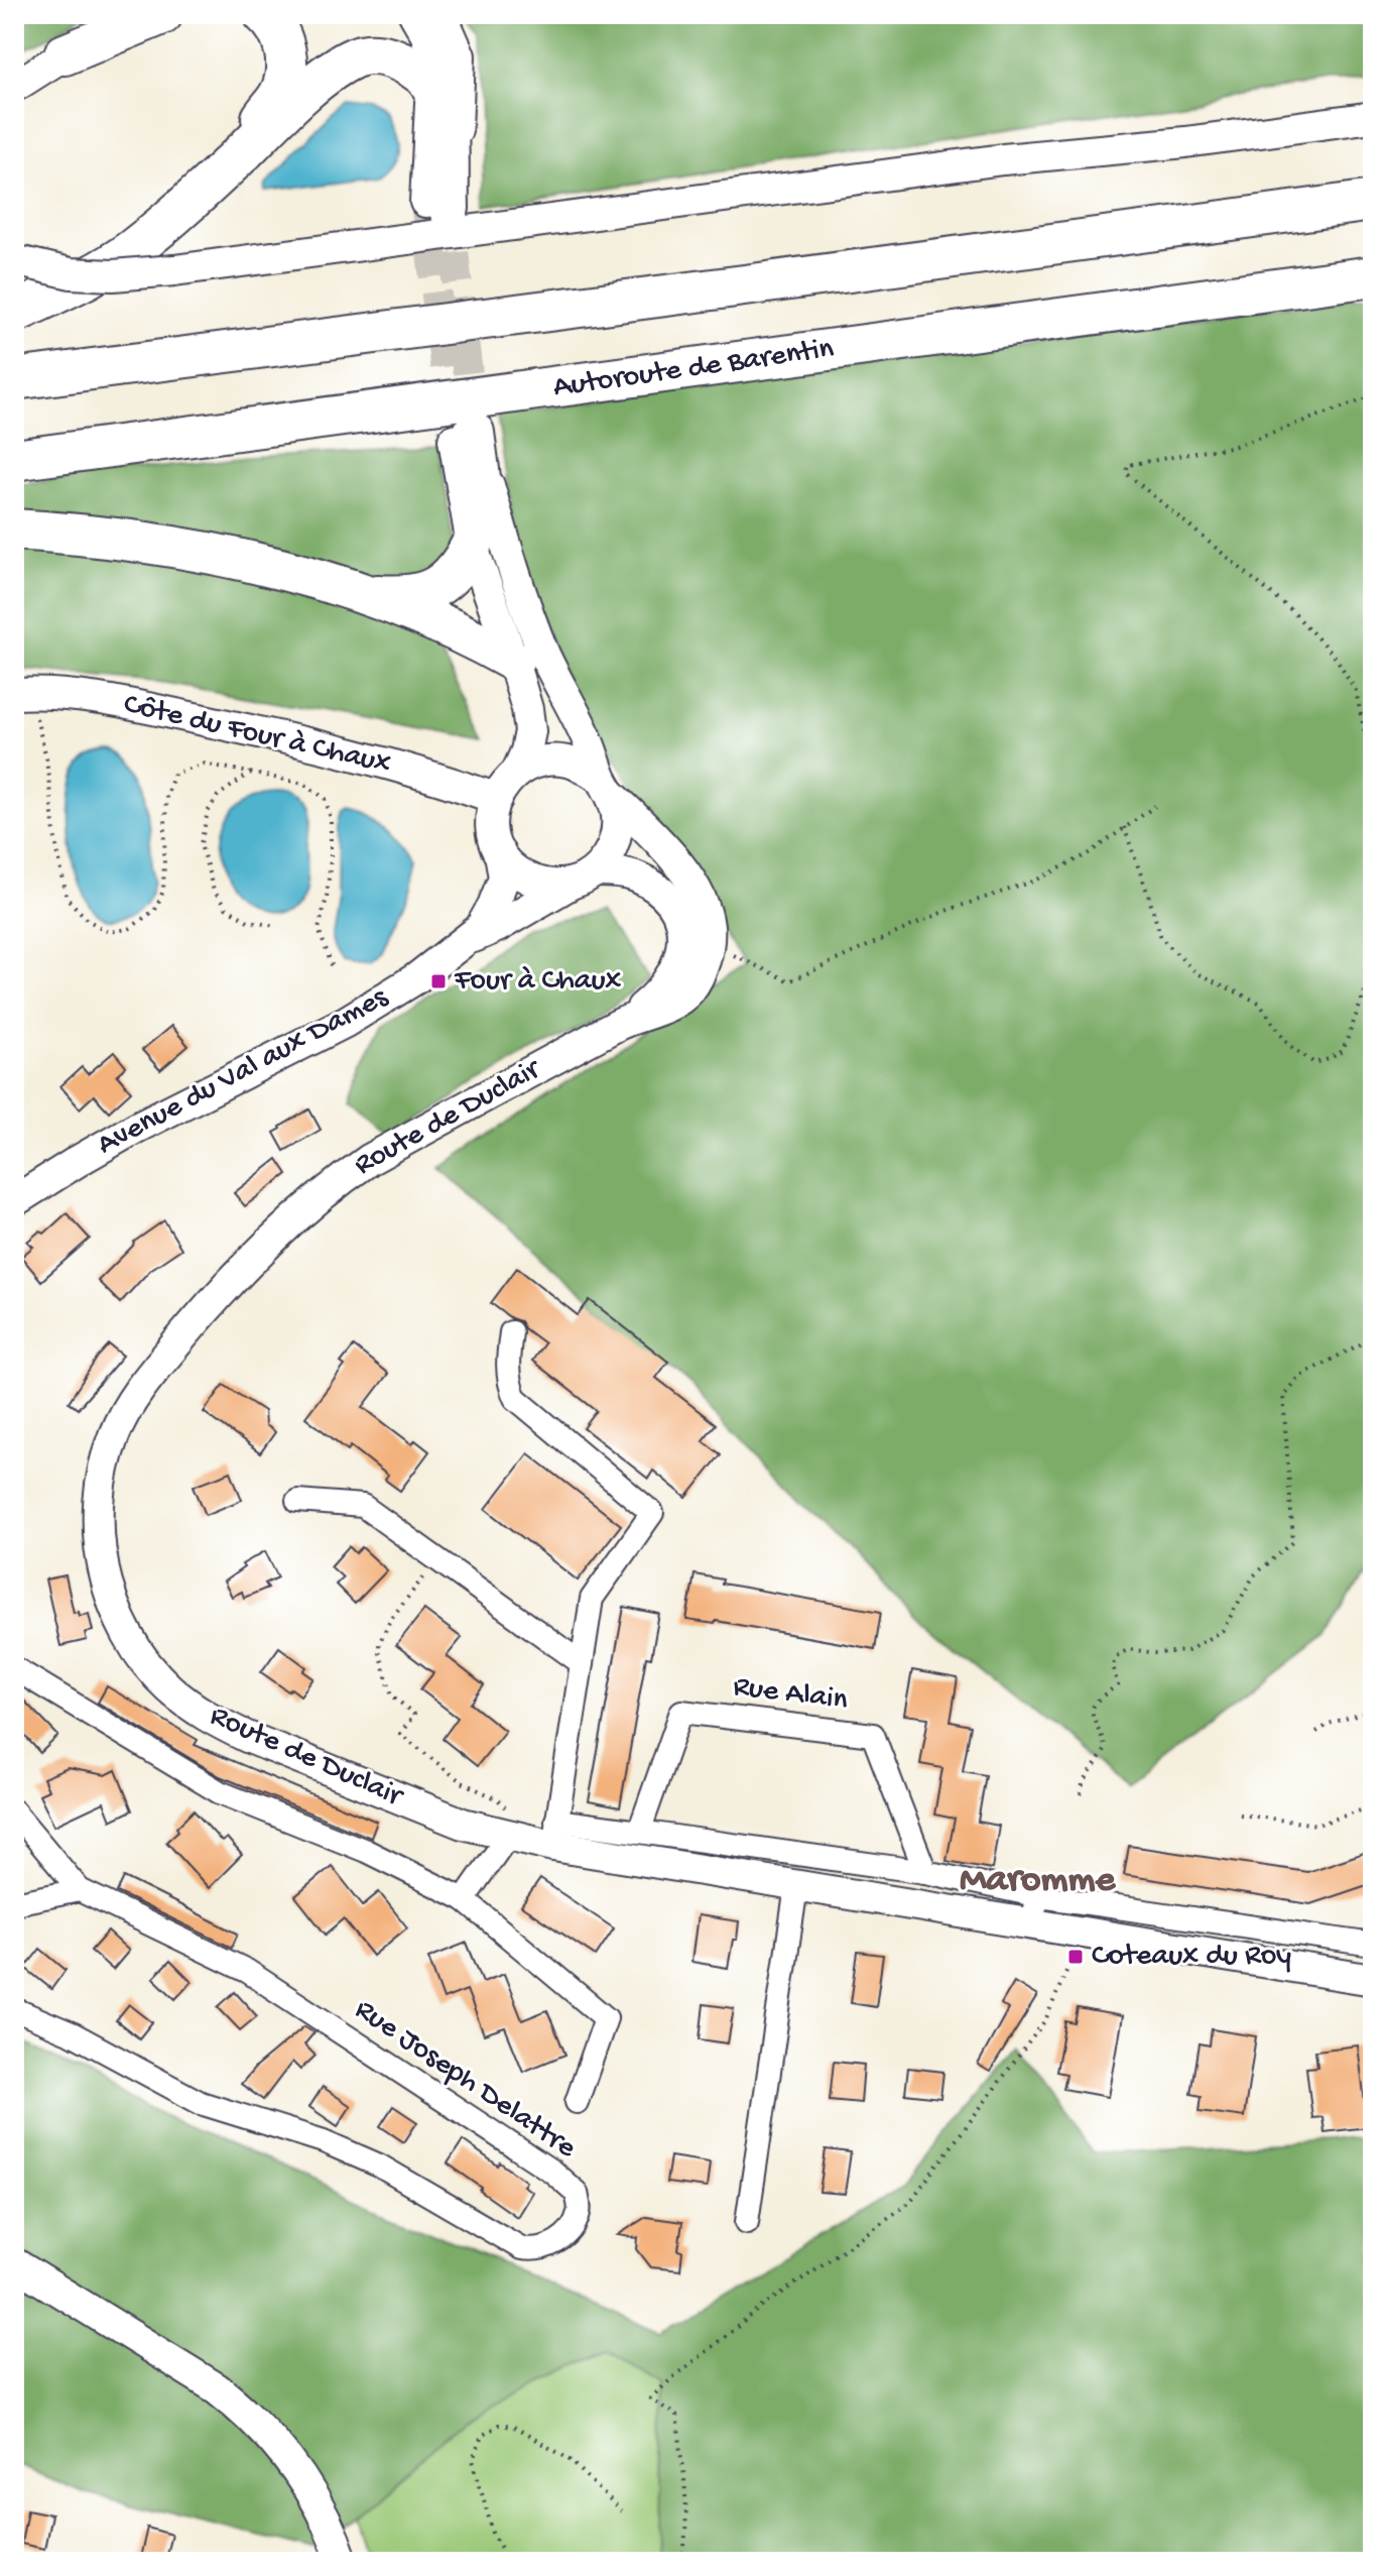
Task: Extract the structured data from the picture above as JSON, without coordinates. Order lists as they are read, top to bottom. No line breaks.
{"streets":{"highway":["Autoroute de Barentin"],"main road":["Côte du Four à Chaux","Avenue du Val aux Dames","Route de Duclair"],"street":["Rue Alain","Rue Joseph Delattre"]},"crossings":[["Côte du Four à Chaux","Avenue du Val aux Dames"],["Côte du Four à Chaux","Route de Duclair"],["Avenue du Val aux Dames","Route de Duclair"]],"districts":["Maromme"],"places":{"transit":["Four à Chaux","Coteaux du Roy"]}}
